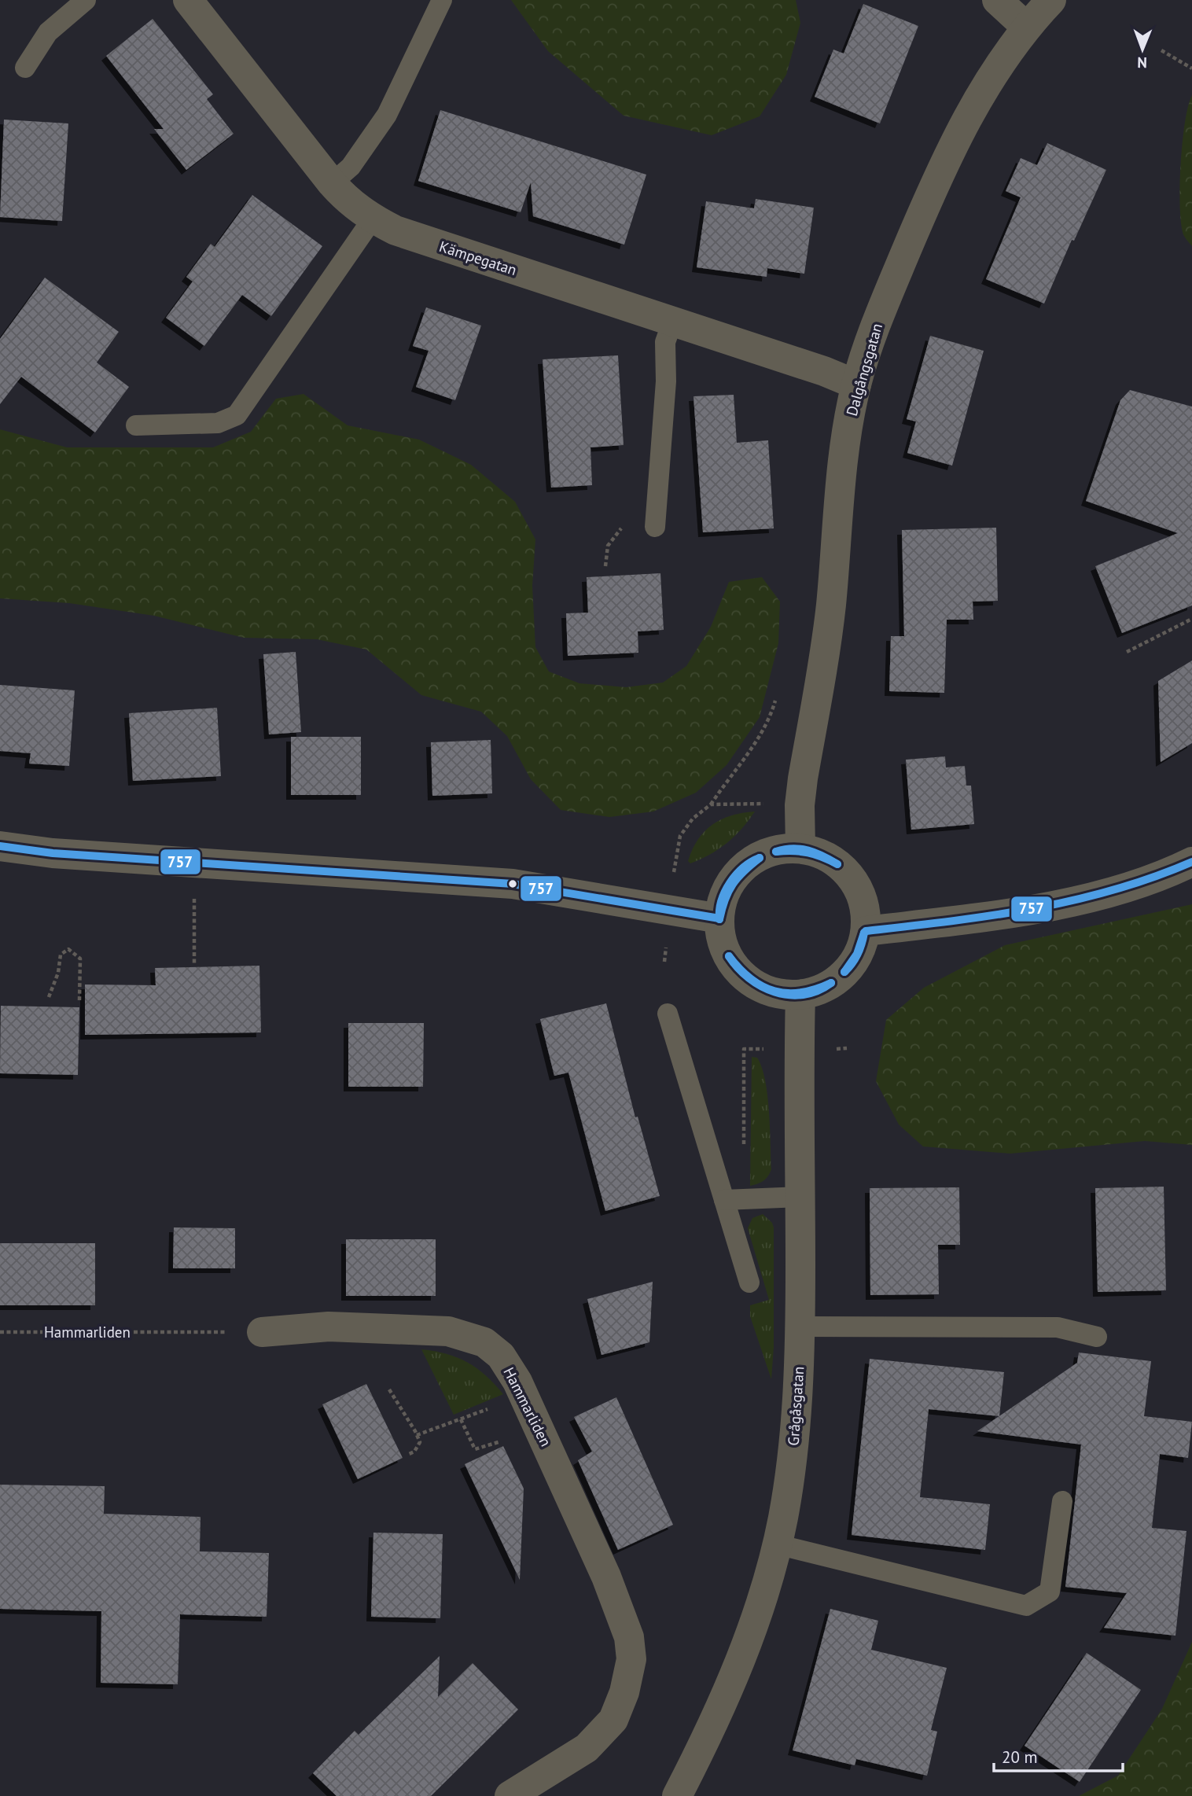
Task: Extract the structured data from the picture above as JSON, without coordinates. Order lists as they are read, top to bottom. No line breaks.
{"streets":{"street":["Kämpegatan","Dalgångsgatan","Hammarliden","Grågåsgatan"]},"crossings":[["Kämpegatan","Dalgångsgatan"],["Dalgångsgatan","Grågåsgatan"]],"lines":["transit line 757"],"scale_bar":"20 m","north":"bottom"}
